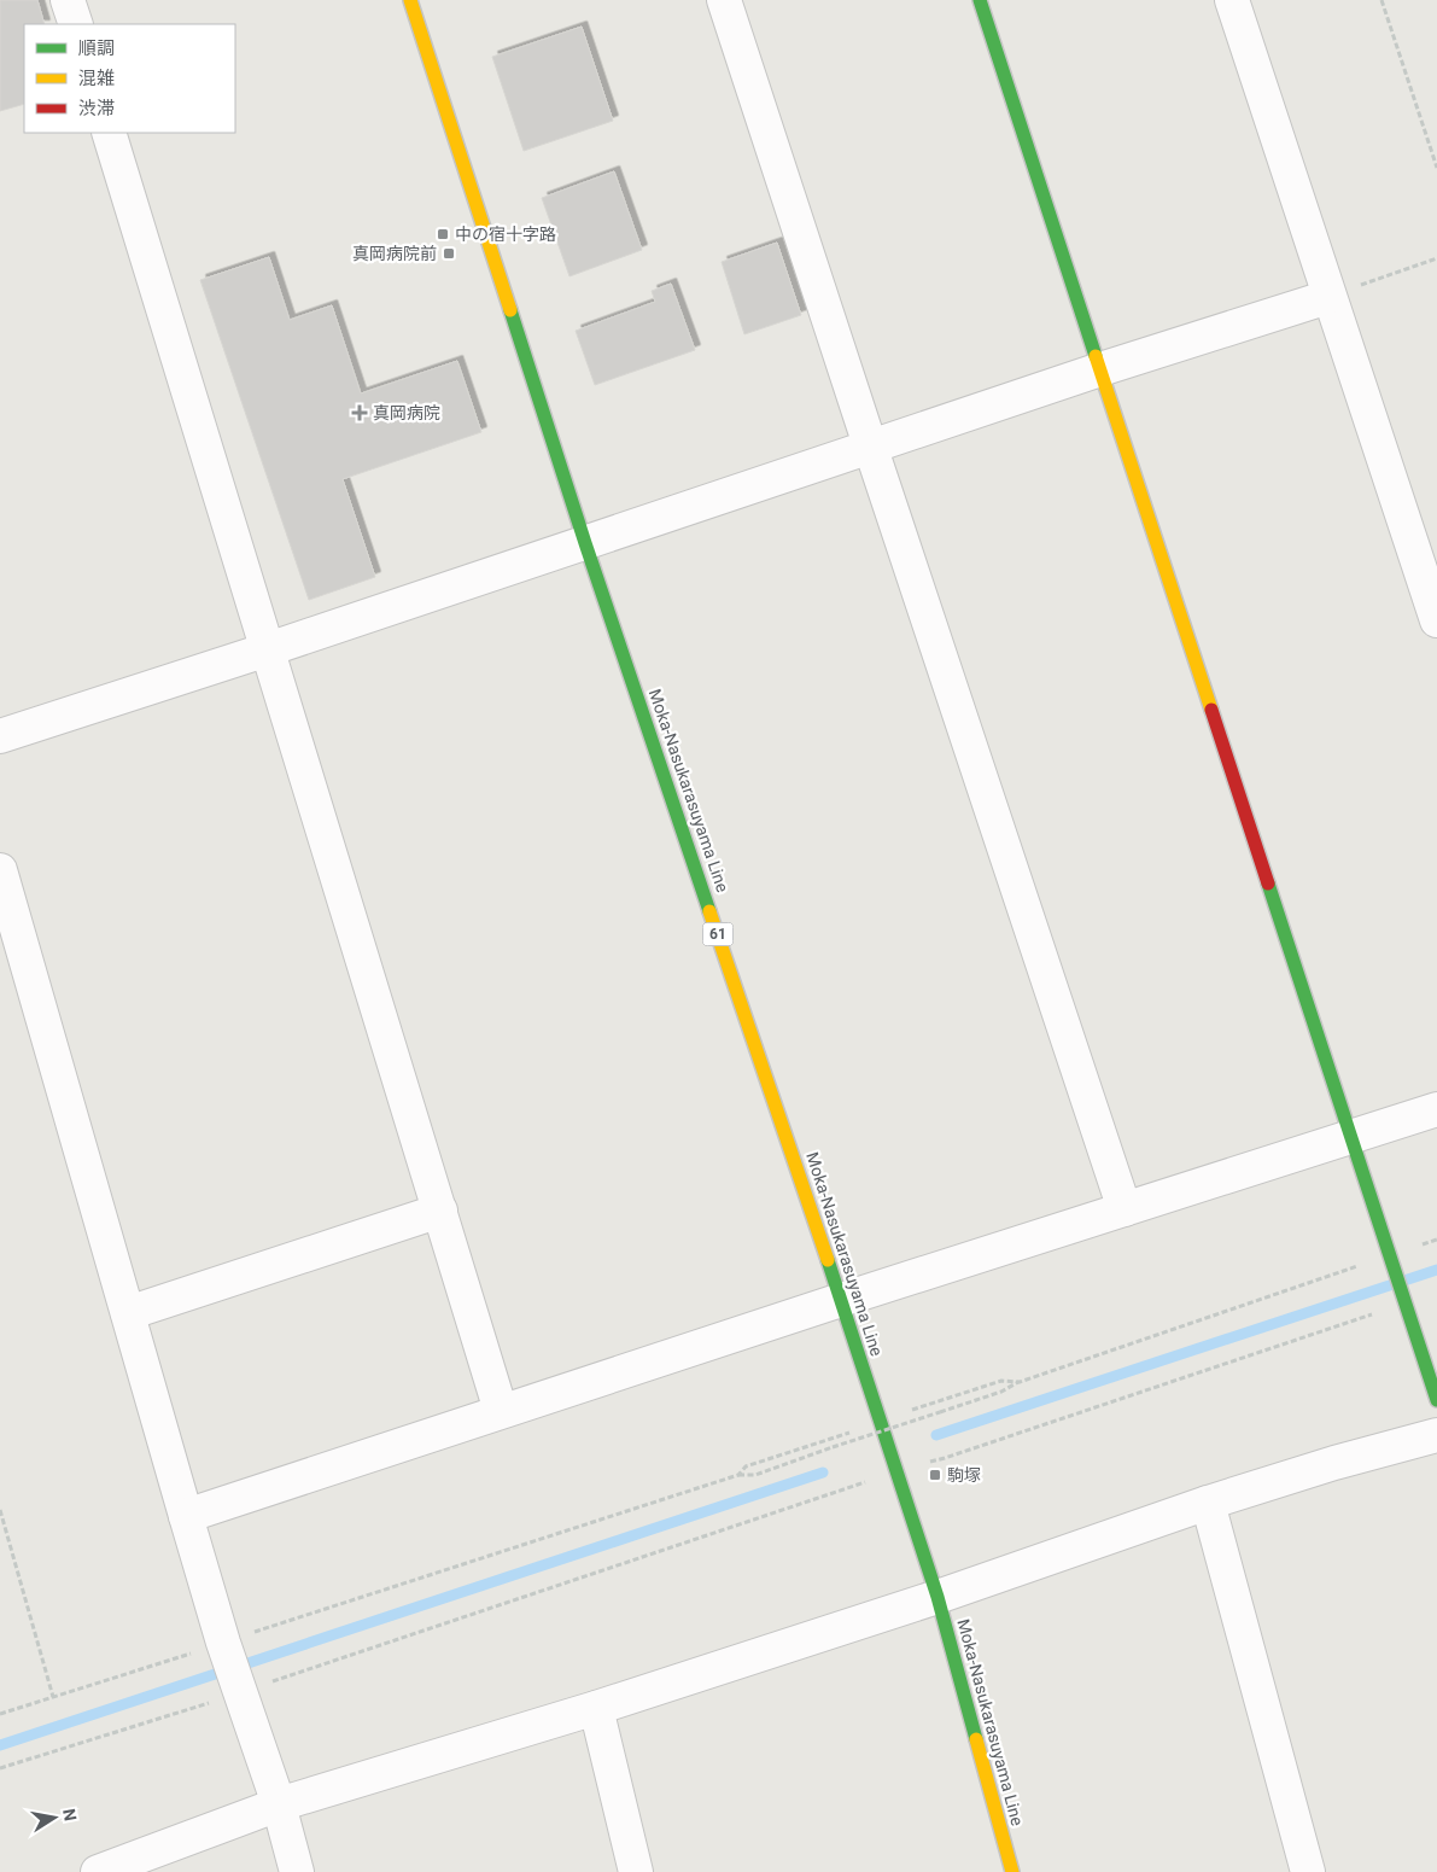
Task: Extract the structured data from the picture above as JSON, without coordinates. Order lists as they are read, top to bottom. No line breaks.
{"streets":{"main road":["Moka-Nasukarasuyama Line","61"]},"places":{"transit":["中の宿十字路","真岡病院前","駒塚"],"health":["真岡病院"]},"legend":["順調","混雑","渋滞"],"north":"right"}
